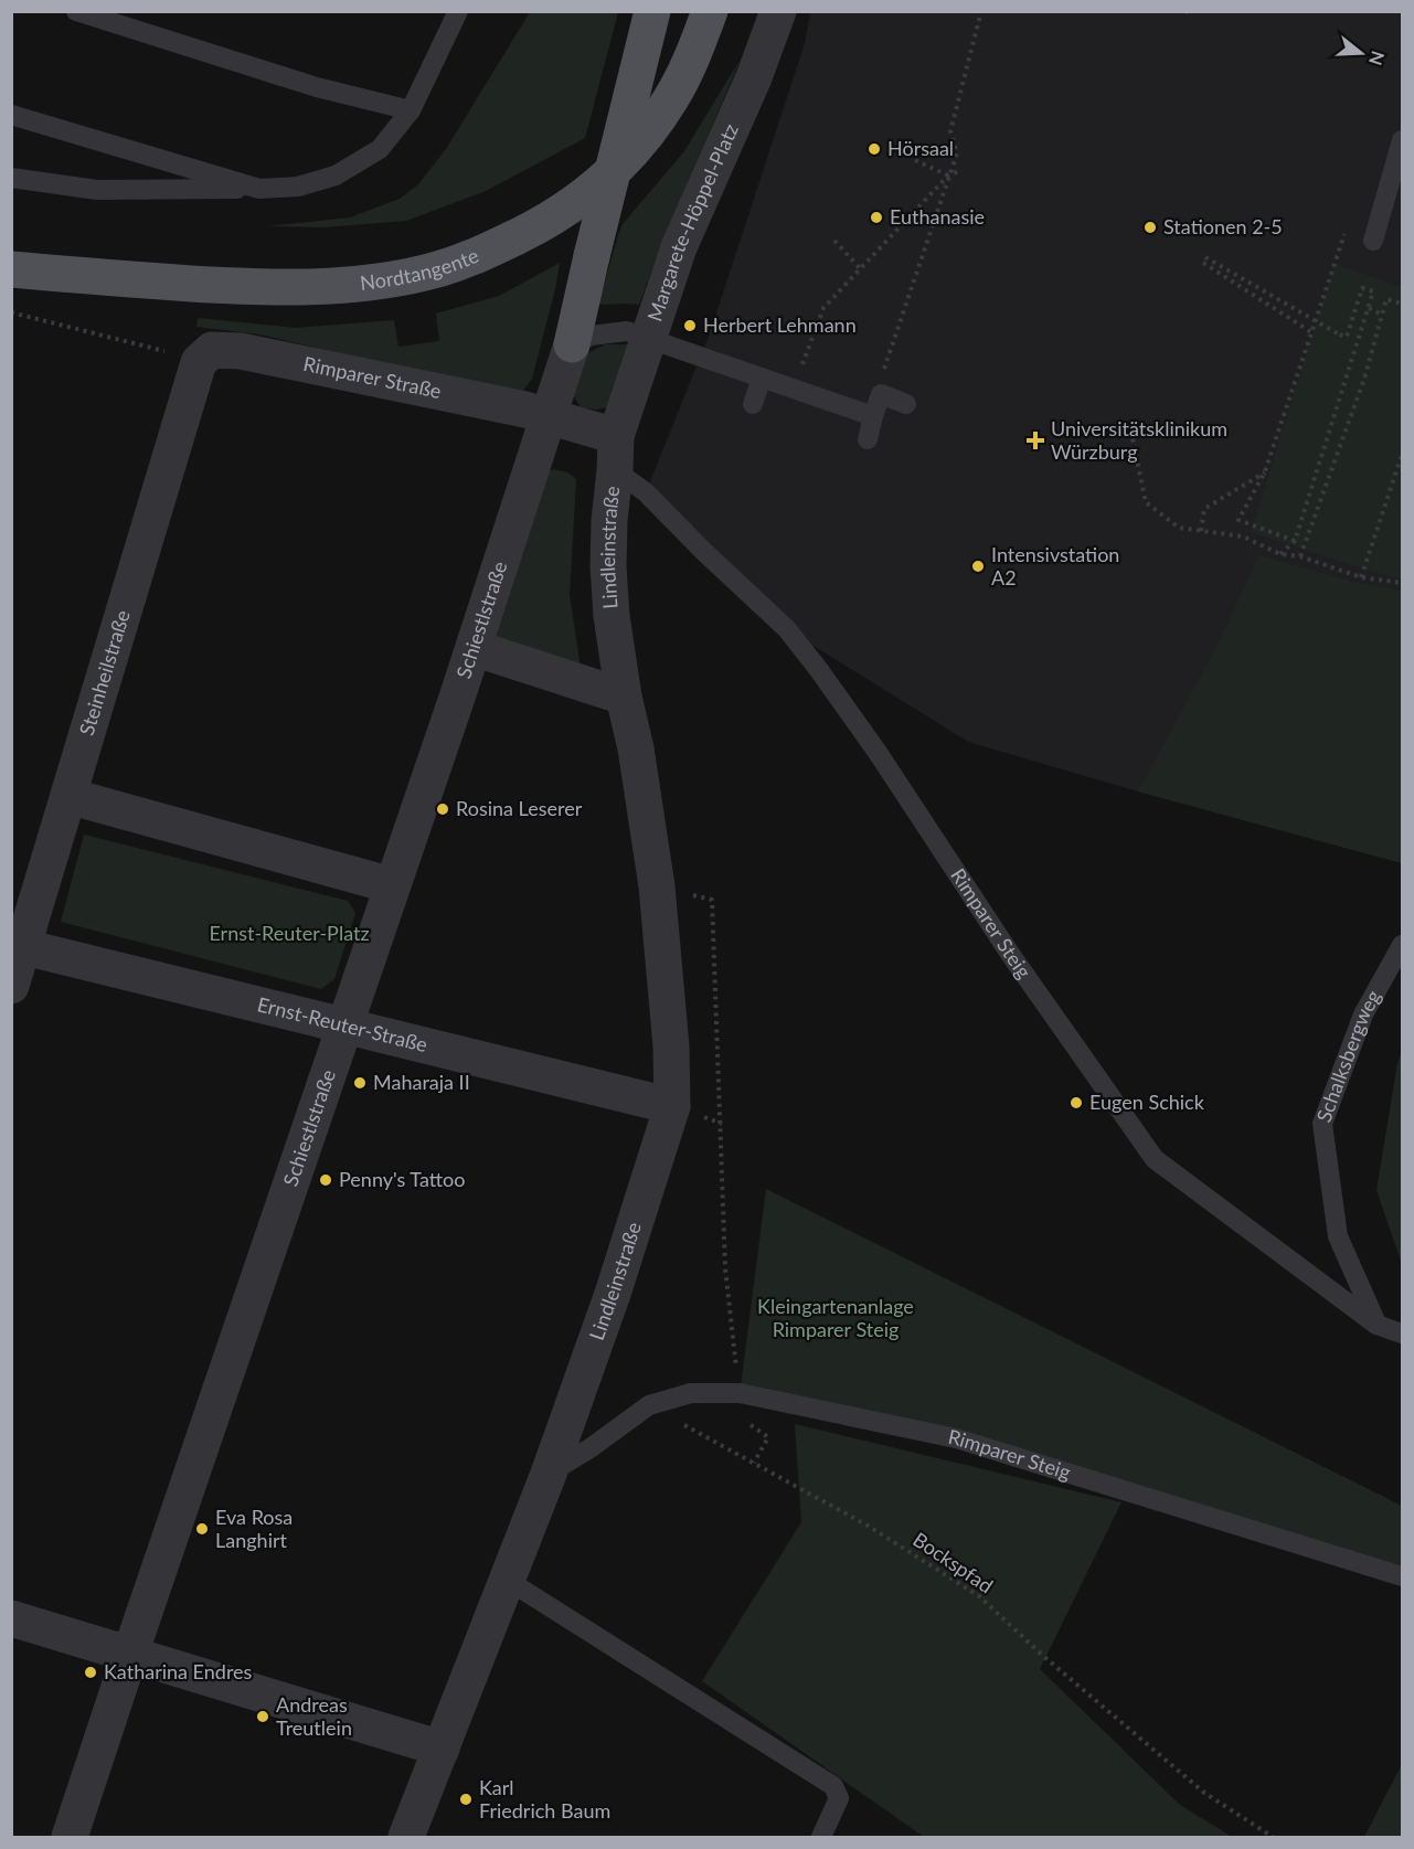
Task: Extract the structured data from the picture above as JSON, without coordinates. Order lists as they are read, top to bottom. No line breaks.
{"streets":{"main road":["Nordtangente"],"street":["Margarete-Höppel-Platz","Rimparer Straße","Lindleinstraße","Schiestlstraße","Steinheilstraße","Ernst-Reuter-Straße"],"lane":["Rimparer Steig","Schalksbergweg"],"path":["Bockspfad"]},"crossings":[["Margarete-Höppel-Platz","Rimparer Straße"],["Margarete-Höppel-Platz","Lindleinstraße"],["Margarete-Höppel-Platz","Rimparer Steig"],["Rimparer Straße","Lindleinstraße"],["Rimparer Straße","Schiestlstraße"],["Rimparer Straße","Steinheilstraße"],["Rimparer Straße","Rimparer Steig"],["Lindleinstraße","Rimparer Steig"],["Lindleinstraße","Ernst-Reuter-Straße"],["Schiestlstraße","Ernst-Reuter-Straße"],["Steinheilstraße","Ernst-Reuter-Straße"],["Rimparer Steig","Schalksbergweg"],["Rimparer Steig","Bockspfad"]],"parks":["Ernst-Reuter-Platz","Kleingartenanlage Rimparer Steig"],"places":{"other":["Hörsaal","Euthanasie","Stationen 2-5","Herbert Lehmann","Intensivstation A2","Rosina Leserer","Maharaja II","Eugen Schick","Penny's Tattoo","Eva Rosa Langhirt","Katharina Endres","Andreas Treutlein","Karl Friedrich Baum"],"health":["Universitätsklinikum Würzburg"]},"north":"right"}
